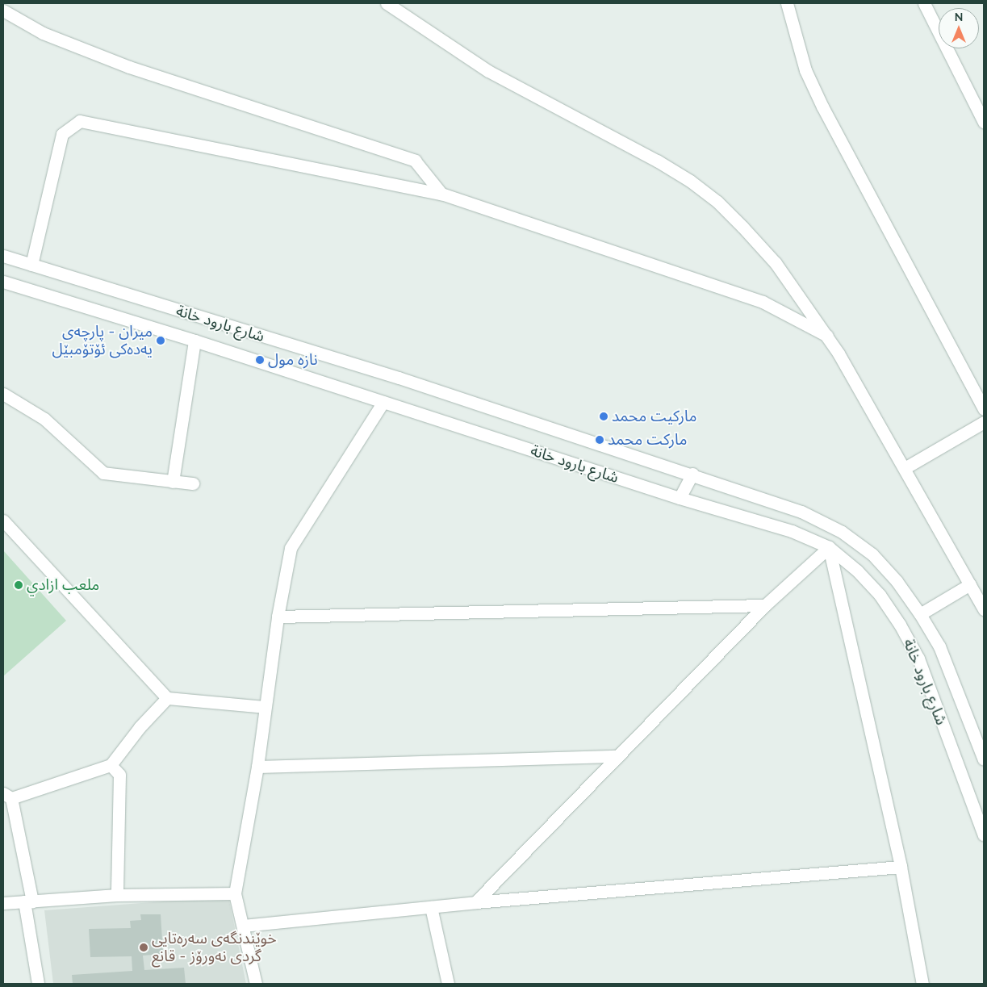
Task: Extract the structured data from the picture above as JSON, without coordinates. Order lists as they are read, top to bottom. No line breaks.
{"streets":{"street":["شارع بارود خانة"]},"places":["میران - پارچەی یەدەکی ئۆتۆمبێل","نازه مول","ماركيت محمد","ماركت محمد","ملعب ازادي","خوێندنگەی سەرەتایی گردی نەورۆز - قانع"],"north":"top"}
